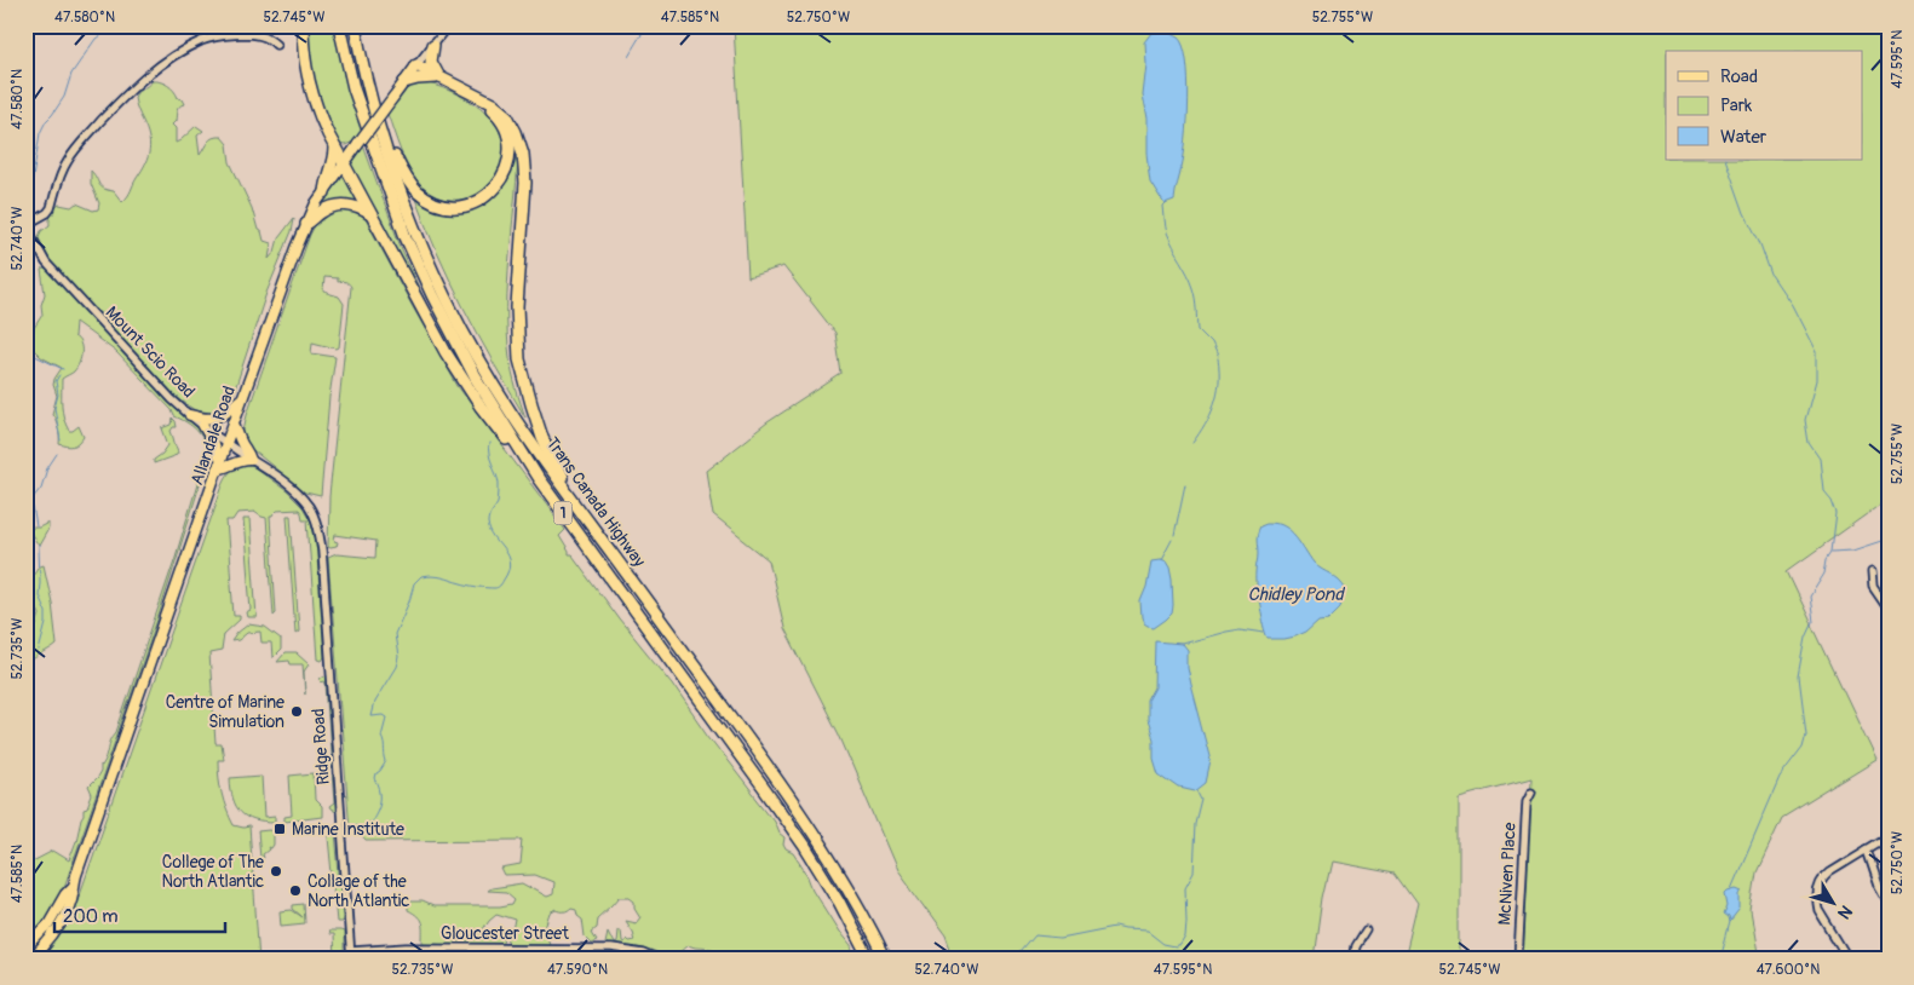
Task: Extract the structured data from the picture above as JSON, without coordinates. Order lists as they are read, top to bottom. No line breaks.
{"streets":{"highway":["Trans Canada Highway","1"],"main road":["Allandale Road"],"street":["Mount Scio Road","Ridge Road","McNiven Place","Gloucester Street"]},"crossings":[["Mount Scio Road","Allandale Road"],["Mount Scio Road","Ridge Road"],["Ridge Road","Gloucester Street"]],"water":["Chidley Pond"],"places":{"other":["Centre of Marine Simulation","College of The North Atlantic","Collage of the North Atlantic"],"transit":["Marine Institute"]},"legend":["Road","Park","Water"],"scale_bar":"200 m","north":"bottom right","coordinates":["47.580°N","52.745°W","47.585°N","52.750°W","52.755°W","47.595°N","52.740°W","52.735°W","47.590°N","47.600°N"]}
